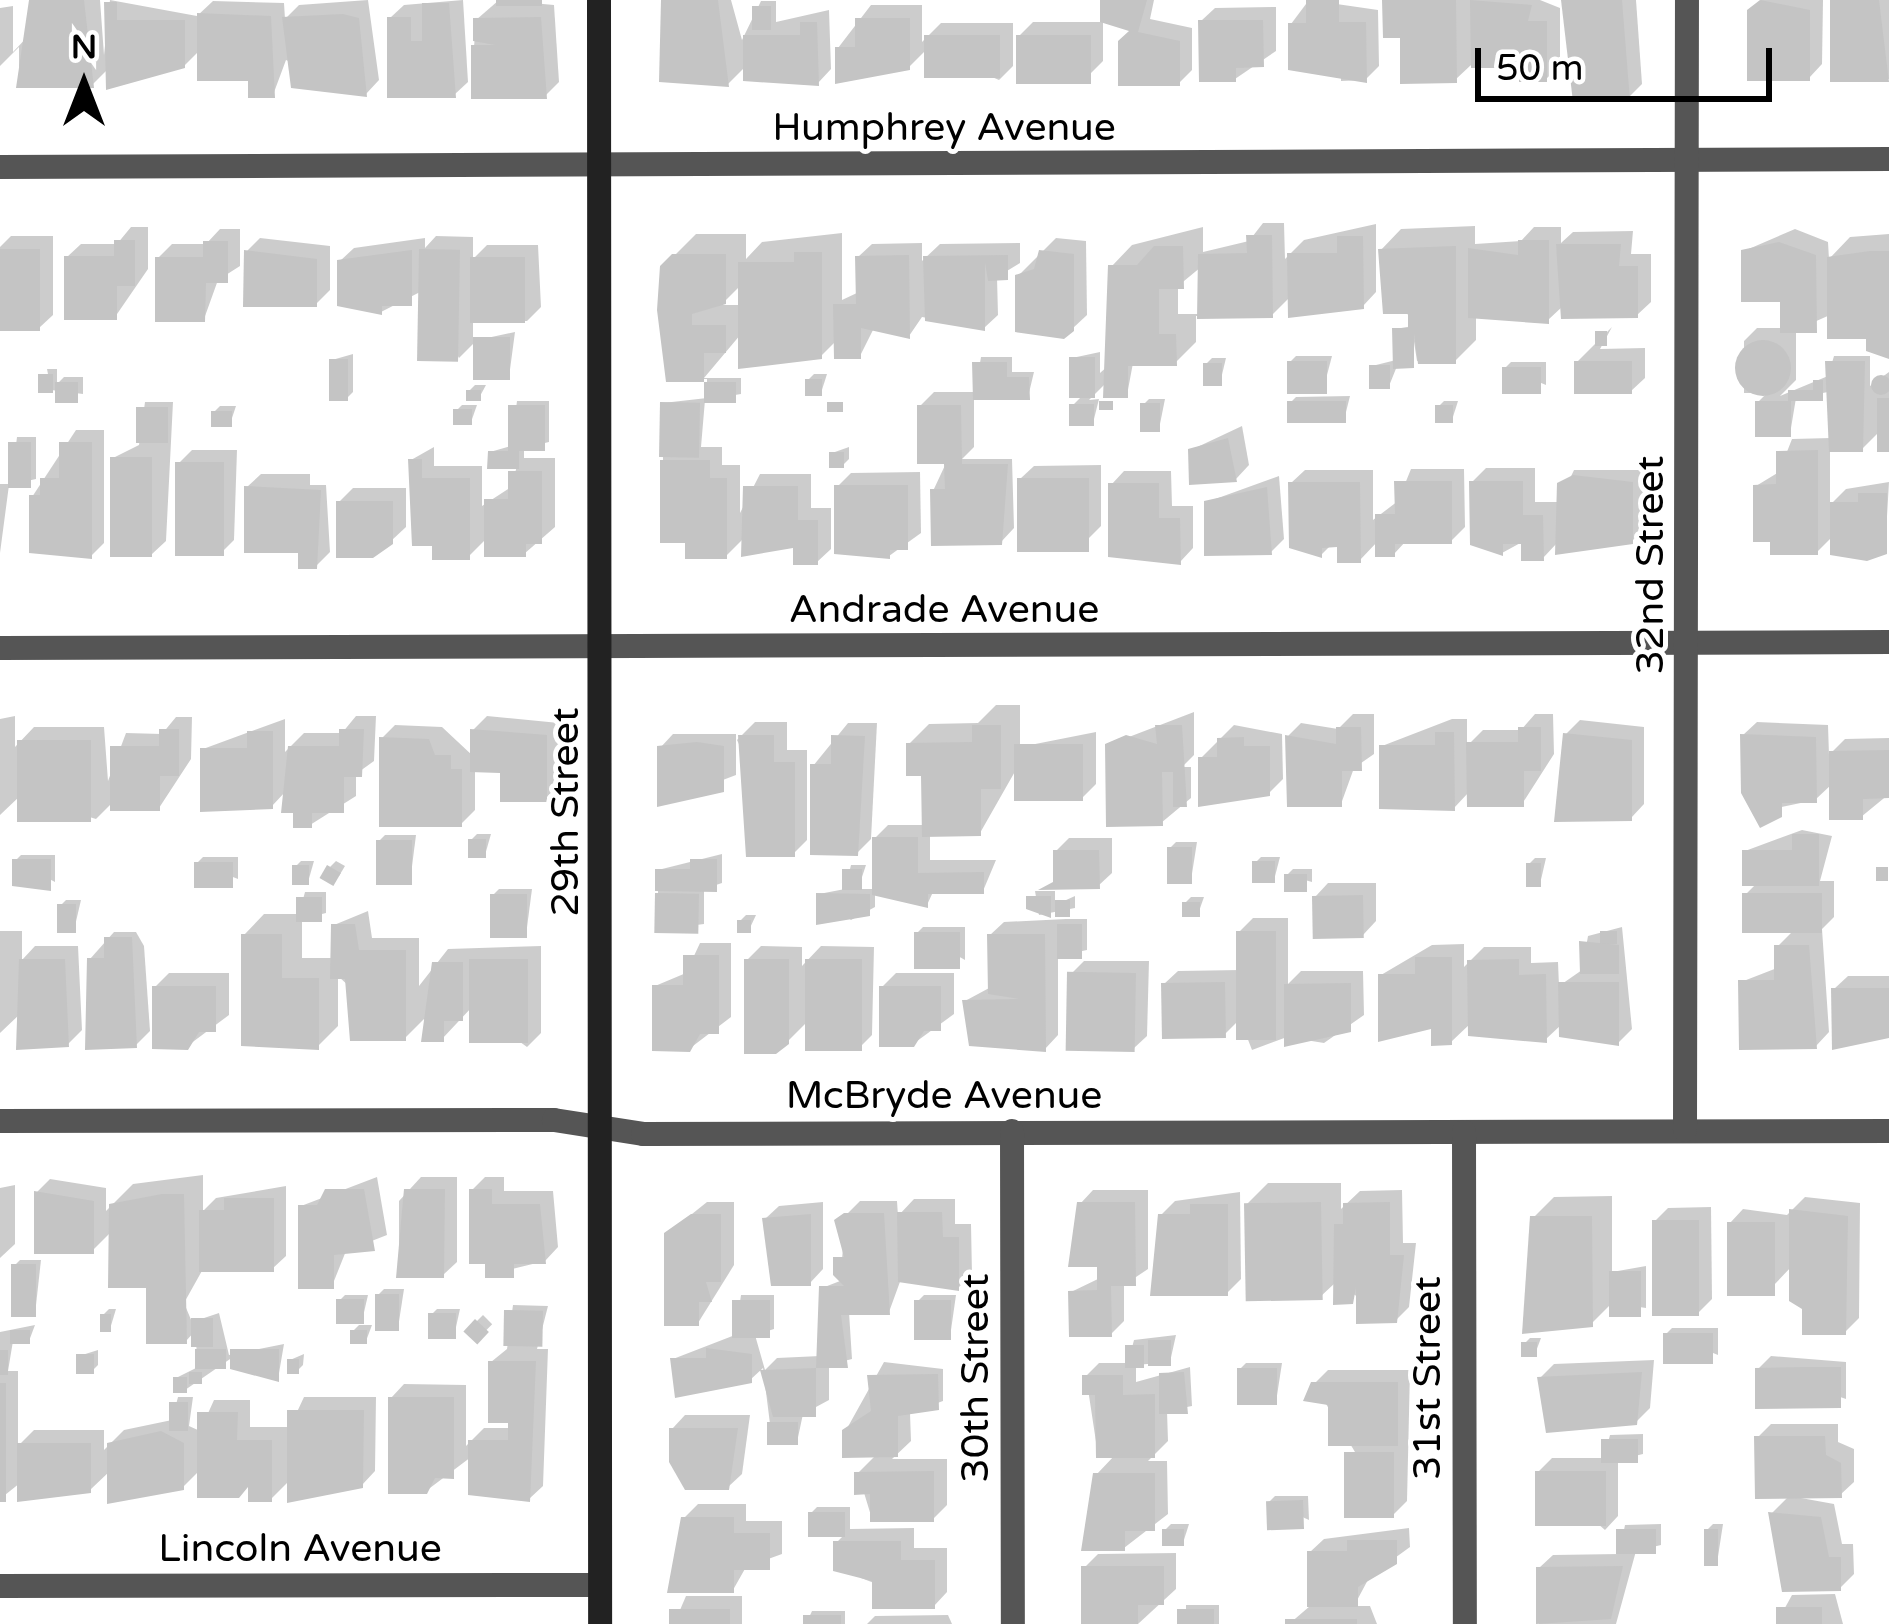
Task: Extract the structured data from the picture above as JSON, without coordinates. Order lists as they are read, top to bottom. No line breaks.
{"streets":{"street":["Humphrey Avenue","32nd Street","Andrade Avenue","29th Street","McBryde Avenue","30th Street","31st Street","Lincoln Avenue"]},"crossings":[["Humphrey Avenue","32nd Street"],["Humphrey Avenue","29th Street"],["32nd Street","Andrade Avenue"],["32nd Street","McBryde Avenue"],["Andrade Avenue","29th Street"],["29th Street","McBryde Avenue"],["29th Street","Lincoln Avenue"],["McBryde Avenue","30th Street"],["McBryde Avenue","31st Street"]],"scale_bar":"50 m","north":"top"}
